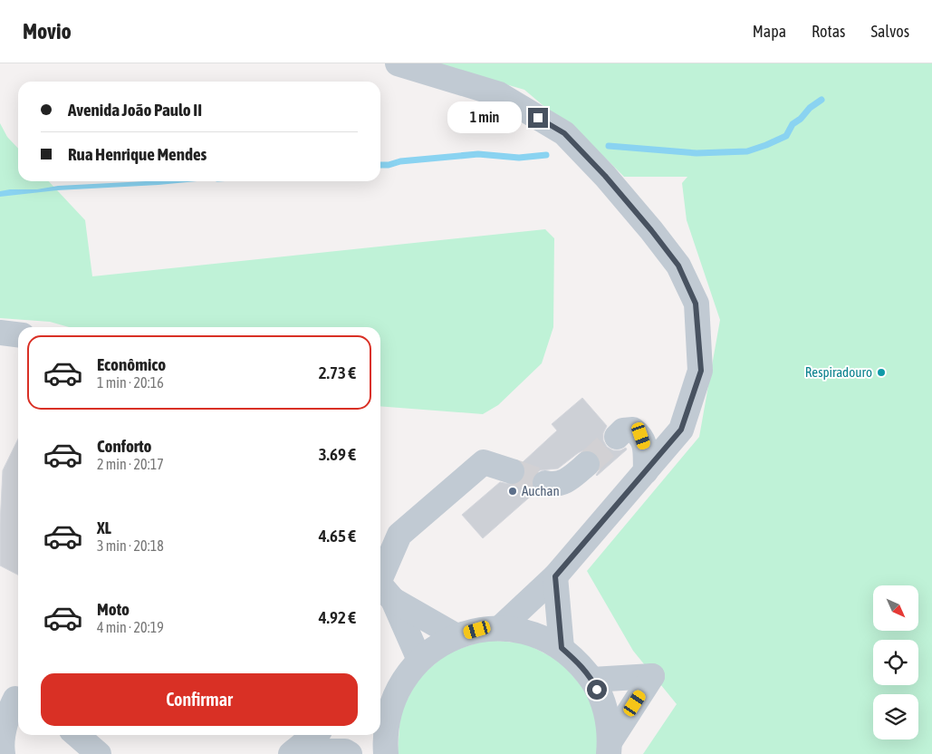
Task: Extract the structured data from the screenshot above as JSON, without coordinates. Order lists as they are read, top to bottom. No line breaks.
{"places":["Respiradouro","Auchan"],"north":"bottom right","page":{"header":"Movio","nav":["Mapa","Rotas","Salvos"],"banner":["Avenida João Paulo II","Rua Henrique Mendes"],"bubble":"1 min","list":[{"name":"Econômico","note":"1 min · 20:16","value":"2.73 €"},{"name":"Conforto","note":"2 min · 20:17","value":"3.69 €"},{"name":"XL","note":"3 min · 20:18","value":"4.65 €"},{"name":"Moto","note":"4 min · 20:19","value":"4.92 €"}],"buttons":"Confirmar"}}
